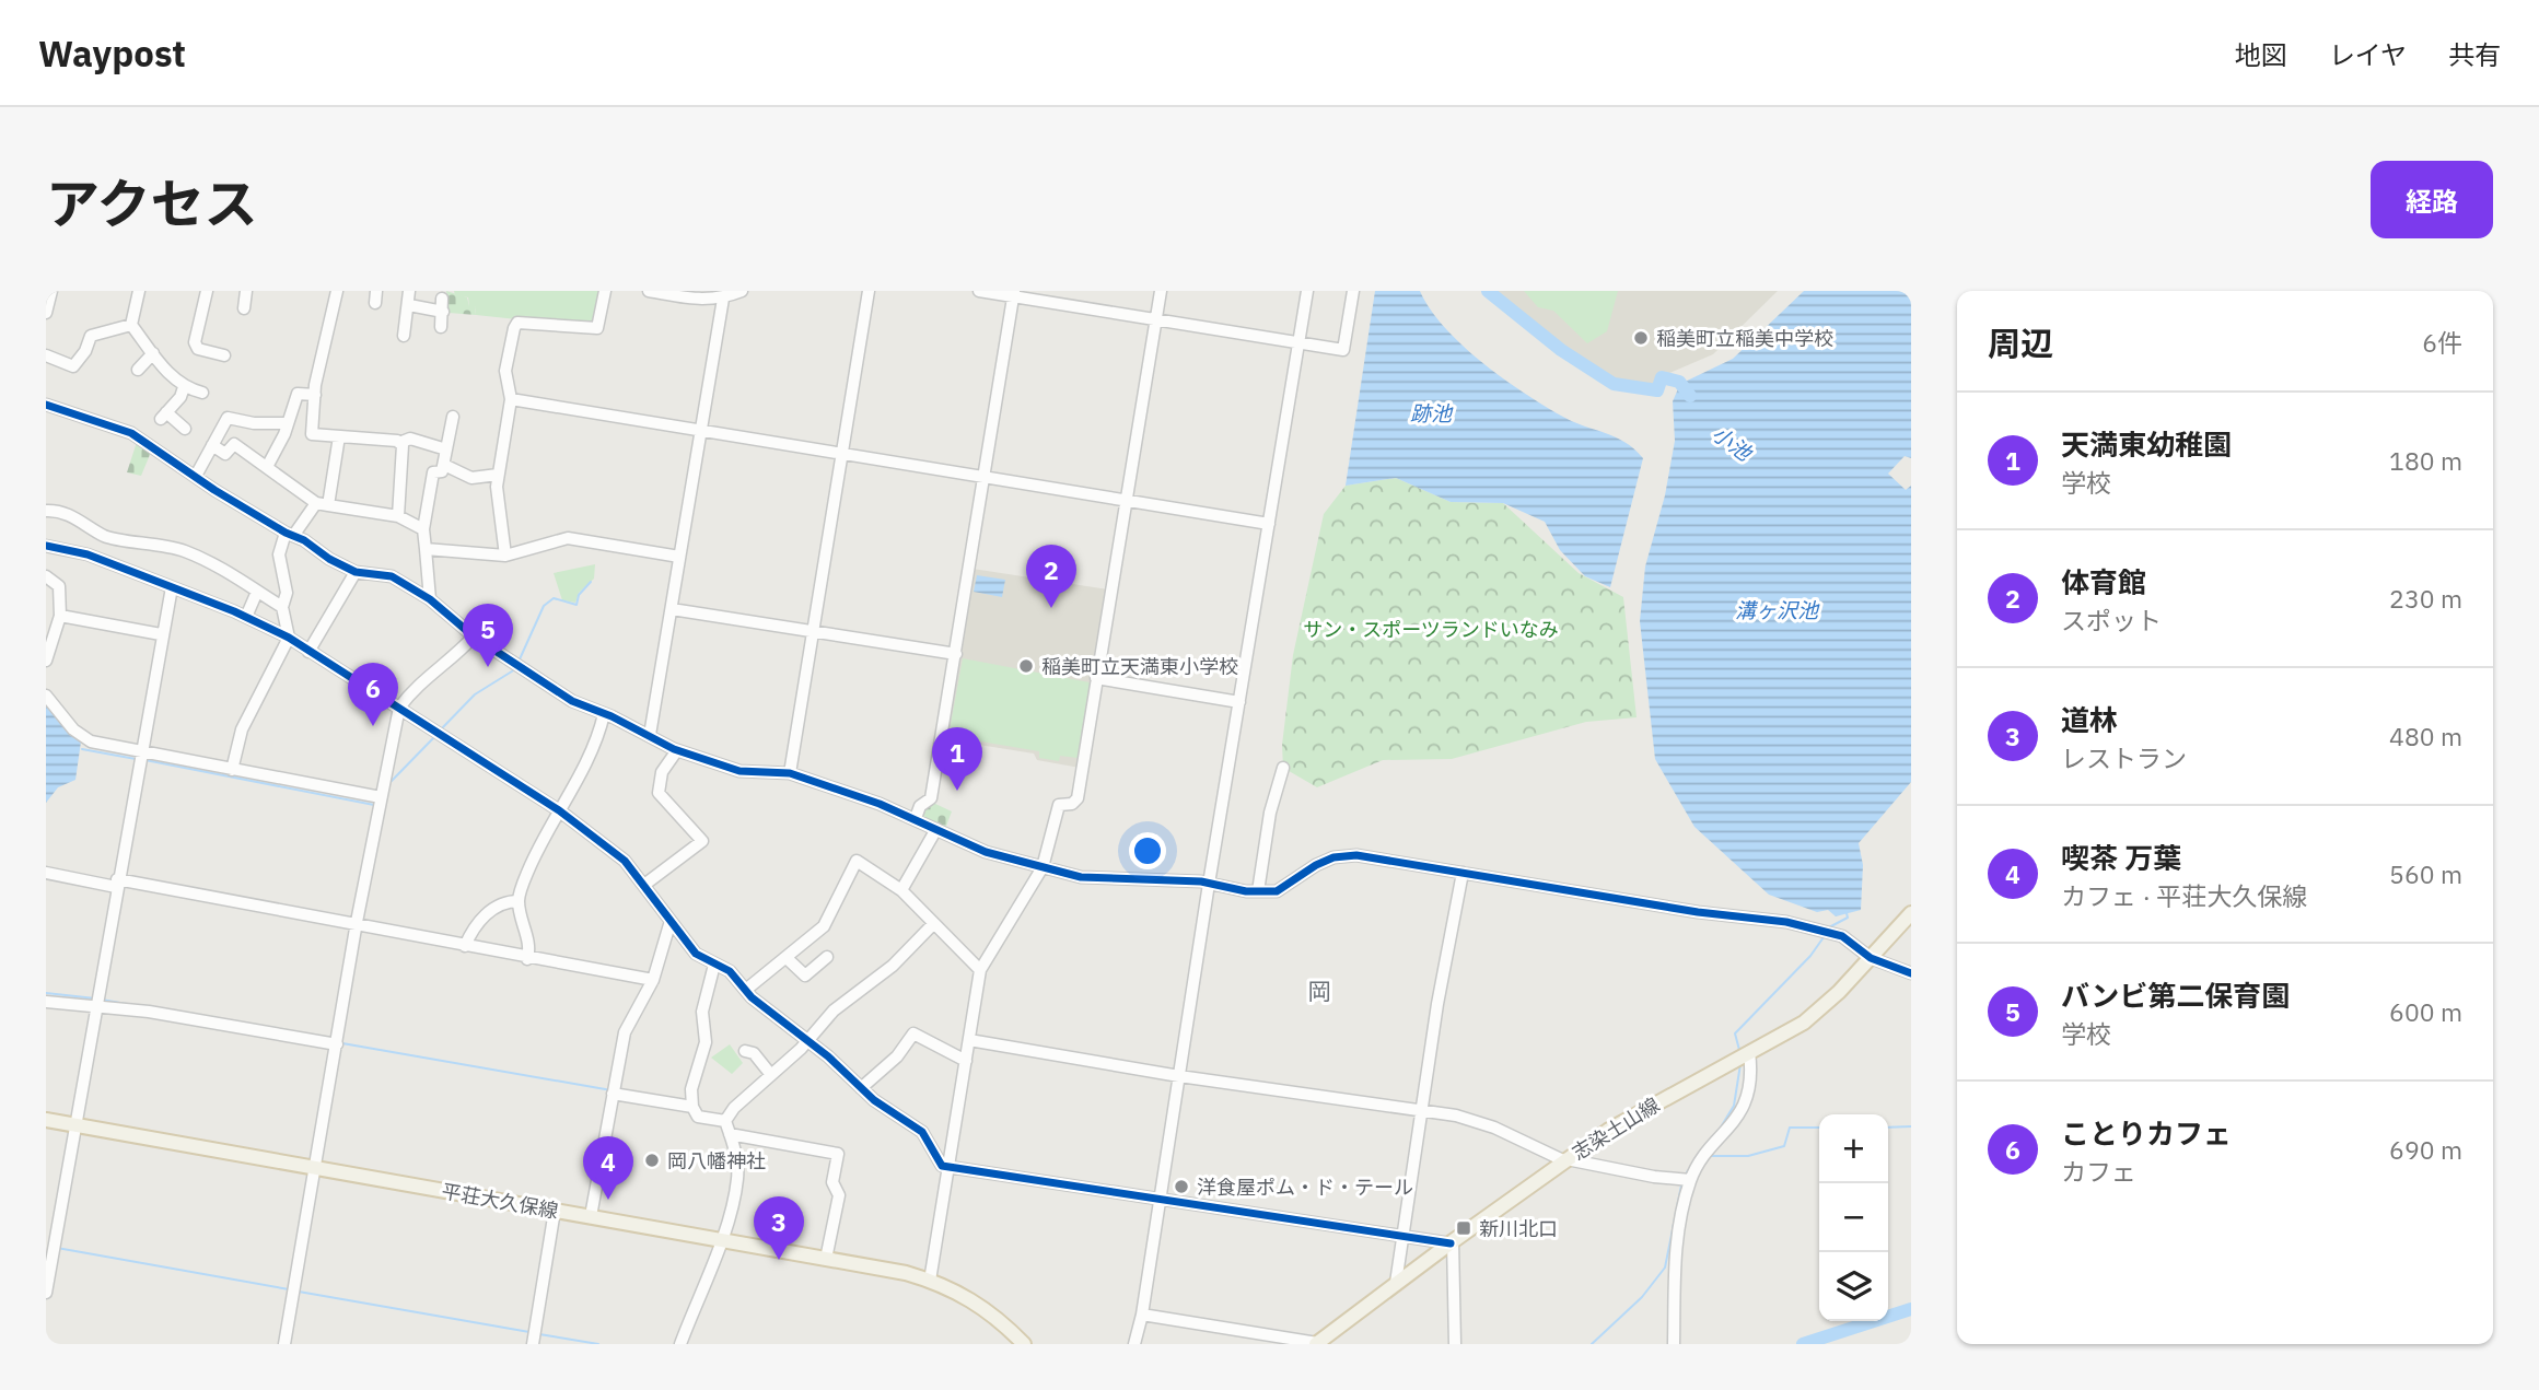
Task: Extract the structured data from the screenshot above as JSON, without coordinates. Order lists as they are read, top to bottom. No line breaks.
{"streets":{"main road":["志染土山線","平荘大久保線"]},"districts":["岡"],"water":["跡池","小池","溝ヶ沢池"],"parks":["サン・スポーツランドいなみ"],"places":{"other":["稲美町立稲美中学校","稲美町立天満東小学校","岡八幡神社","洋食屋ポム・ド・テール"],"transit":["新川北口"]},"page":{"header":"Waypost","nav":["地図","レイヤ","共有"],"title":"アクセス","buttons":"経路","heading":["周辺","6件"],"list":[{"mark":"1","name":"天満東幼稚園","note":"学校","value":"180 m"},{"mark":"2","name":"体育館","note":"スポット","value":"230 m"},{"mark":"3","name":"道林","note":"レストラン","value":"480 m"},{"mark":"4","name":"喫茶 万葉","note":"カフェ · 平荘大久保線","value":"560 m"},{"mark":"5","name":"バンビ第二保育園","note":"学校","value":"600 m"},{"mark":"6","name":"ことりカフェ","note":"カフェ","value":"690 m"}],"pins":["2","5","6","1","4","3"],"map_buttons":["+","−"]}}
